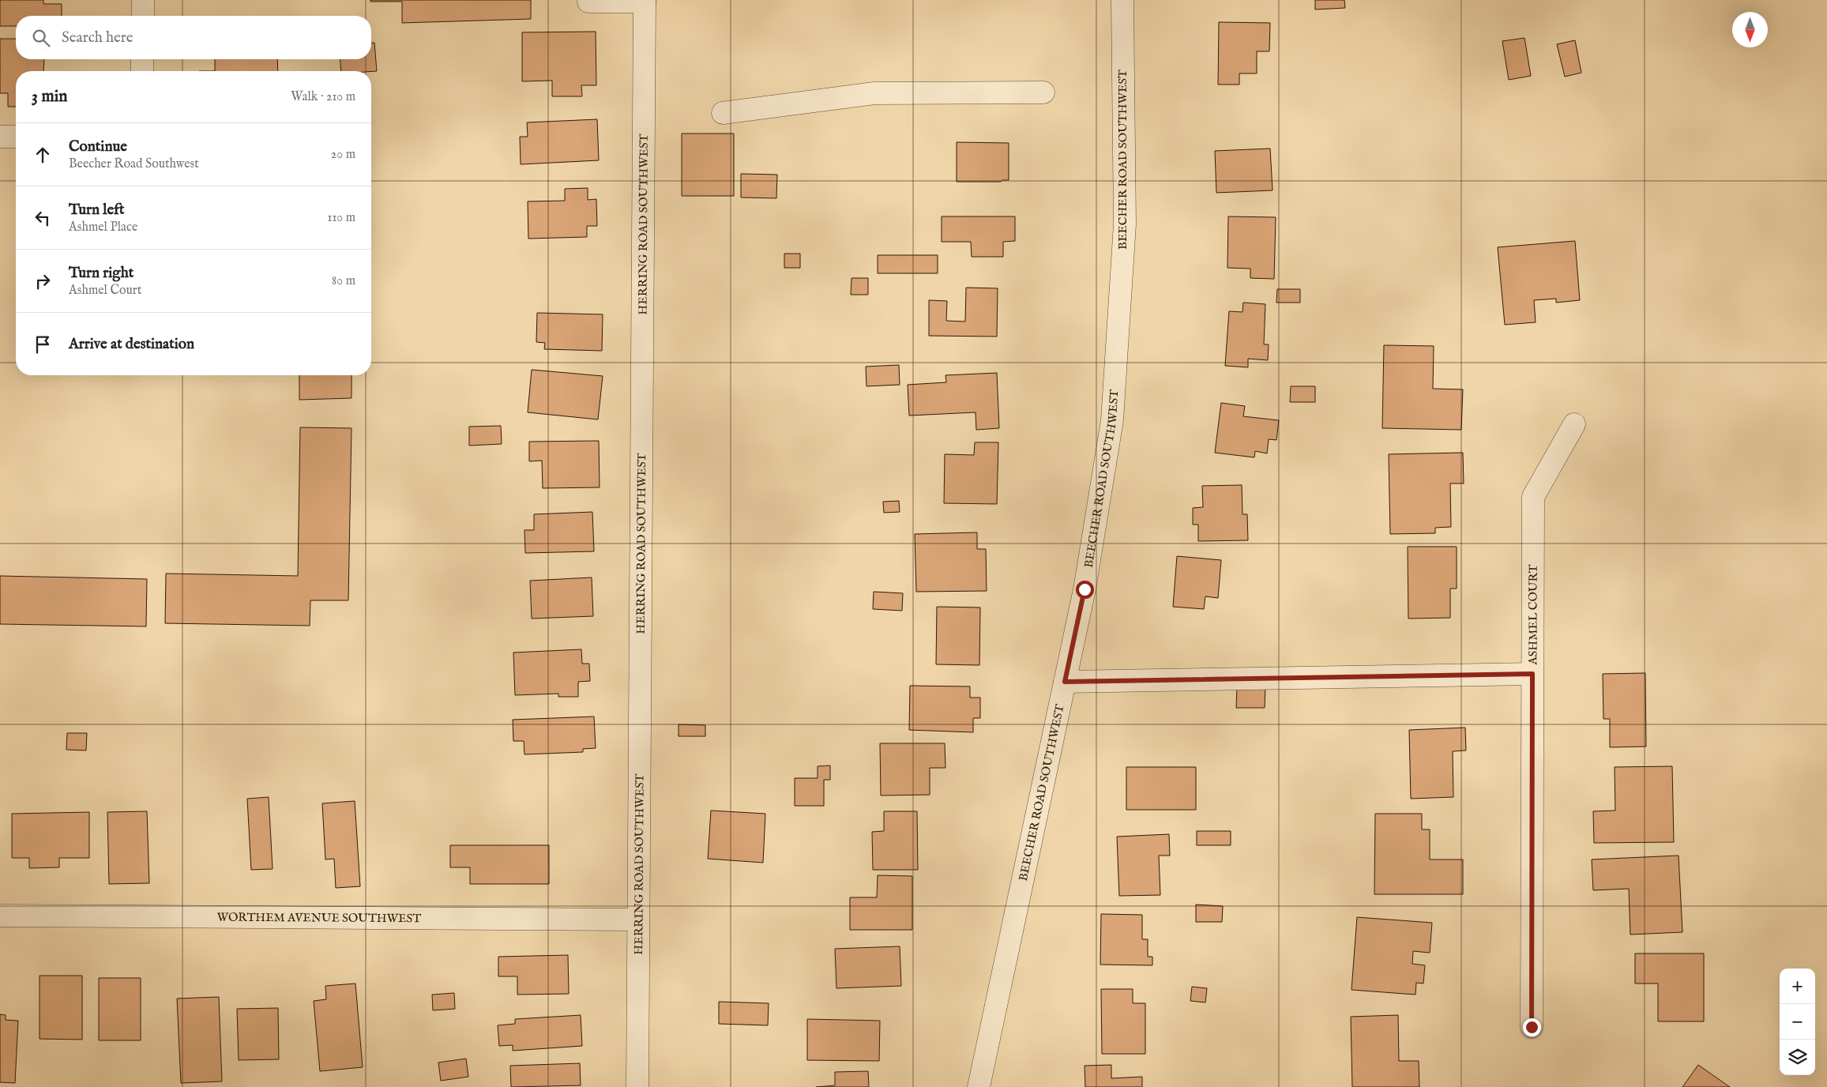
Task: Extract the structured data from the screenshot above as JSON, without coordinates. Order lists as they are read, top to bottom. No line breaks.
{"streets":{"street":["BEECHER ROAD SOUTHWEST","HERRING ROAD SOUTHWEST","ASHMEL COURT","WORTHEM AVENUE SOUTHWEST"]},"crossings":[["HERRING ROAD SOUTHWEST","WORTHEM AVENUE SOUTHWEST"]],"north":"bottom","page":{"search":"Search here","heading":["3 min","Walk · 210 m"],"list":[["Continue","Beecher Road Southwest","20 m"],["Turn left","Ashmel Place","110 m"],["Turn right","Ashmel Court","80 m"],"Arrive at destination"],"map_buttons":["+","−"]}}
